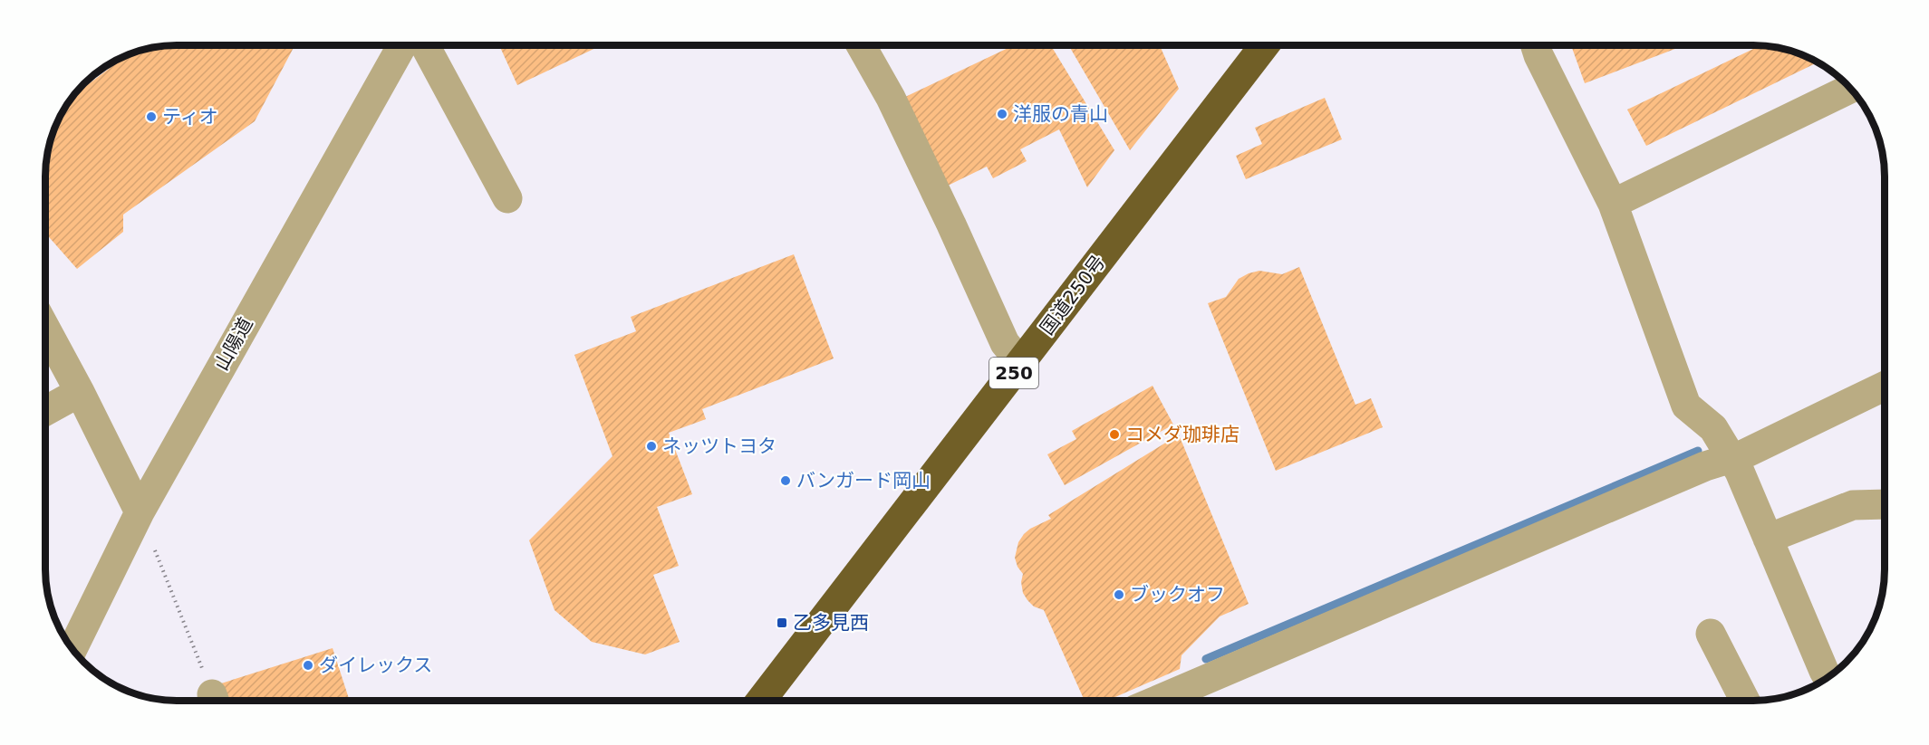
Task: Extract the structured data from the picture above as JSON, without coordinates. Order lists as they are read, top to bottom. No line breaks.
{"streets":{"highway":["国道250号","250"],"street":["山陽道"]},"places":{"other":["洋服の青山","ティオ","コメダ珈琲店","ネッツトヨタ","バンガード岡山","ブックオフ","ダイレックス"],"transit":["乙多見西"]}}
